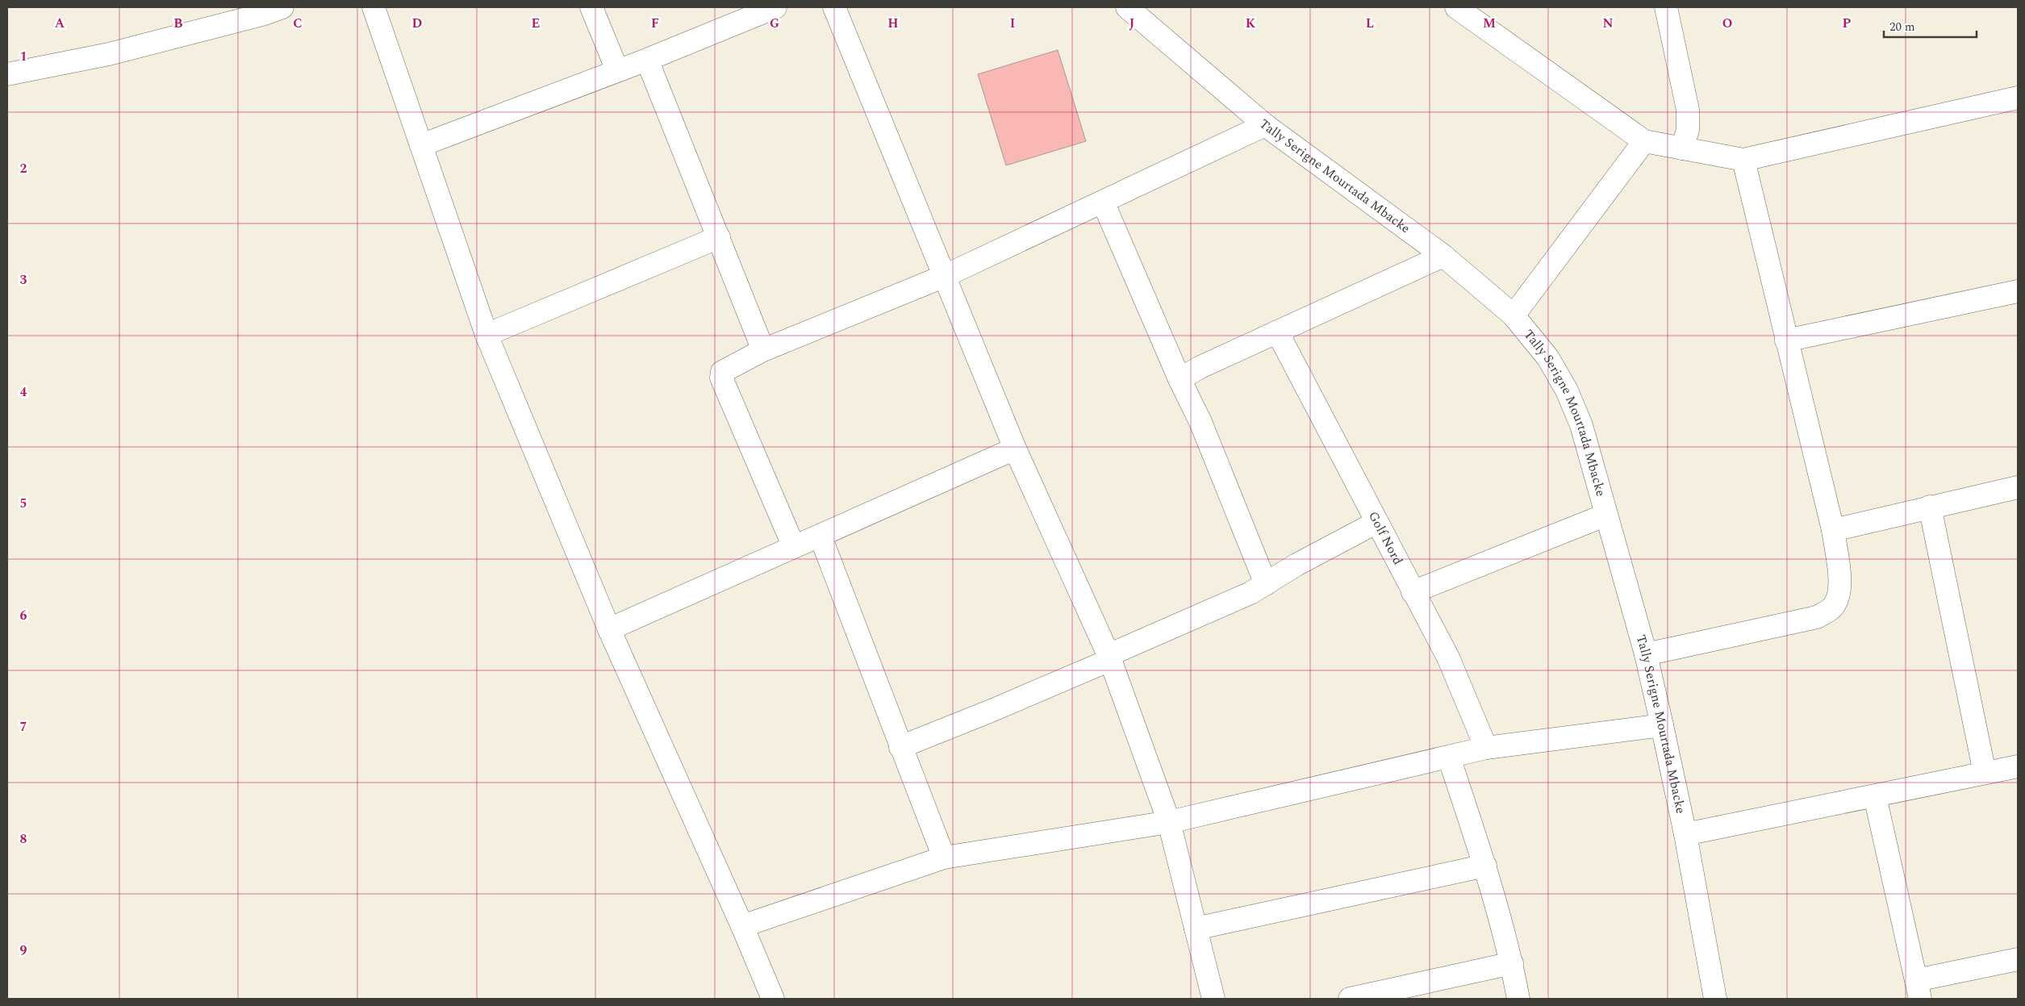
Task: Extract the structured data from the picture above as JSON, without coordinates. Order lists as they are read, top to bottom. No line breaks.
{"streets":{"street":["Tally Serigne Mourtada Mbacke","Golf Nord"]},"scale_bar":"20 m","grid":{"columns":["A","B","C","D","E","F","G","H","I","J","K","L","M","N","O","P"],"rows":["1","2","3","4","5","6","7","8","9"]}}
